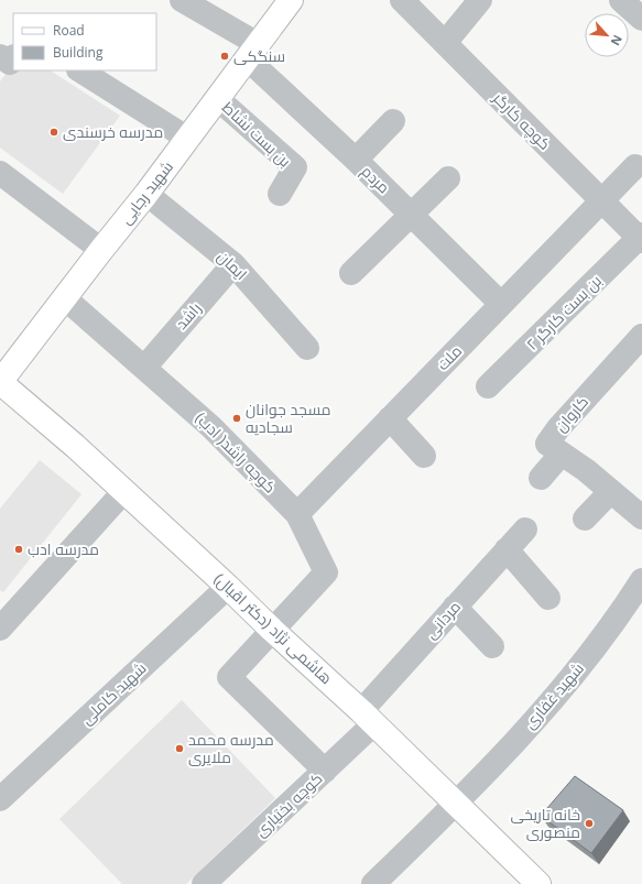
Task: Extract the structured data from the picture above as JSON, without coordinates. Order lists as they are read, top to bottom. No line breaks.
{"streets":{"main road":["شهید رجایی","هاشمی نژاد (دکتر اقبال)"],"street":["کوچه کارگر","بن بست نشاط","مردم","ایمان","بن بست کارگر ۲","راشد","ملت","کاروان","کوچه راشد( ادب)","مردانی","شهید کاملی","شهید غفاری","کوچه بختیاری"]},"crossings":[["کوچه کارگر","بن بست کارگر ۲"],["کوچه کارگر","ملت"],["بن بست نشاط","شهید رجایی"],["مردم","شهید رجایی"],["مردم","ملت"],["شهید رجایی","ایمان"],["شهید رجایی","کوچه راشد( ادب)"],["شهید رجایی","هاشمی نژاد (دکتر اقبال)"],["ایمان","راشد"],["راشد","کوچه راشد( ادب)"],["ملت","کوچه راشد( ادب)"],["کوچه راشد( ادب)","هاشمی نژاد (دکتر اقبال)"],["مردانی","هاشمی نژاد (دکتر اقبال)"],["مردانی","کوچه بختیاری"],["هاشمی نژاد (دکتر اقبال)","شهید کاملی"],["هاشمی نژاد (دکتر اقبال)","شهید غفاری"],["هاشمی نژاد (دکتر اقبال)","کوچه بختیاری"]],"places":["سنگکی","مدرسه خرسندی","مسجد جوانان سجادیه","مدرسه ادب","مدرسه محمد ملایری","خانه تاریخی منصوری"],"legend":["Road","Building"],"north":"bottom right"}
